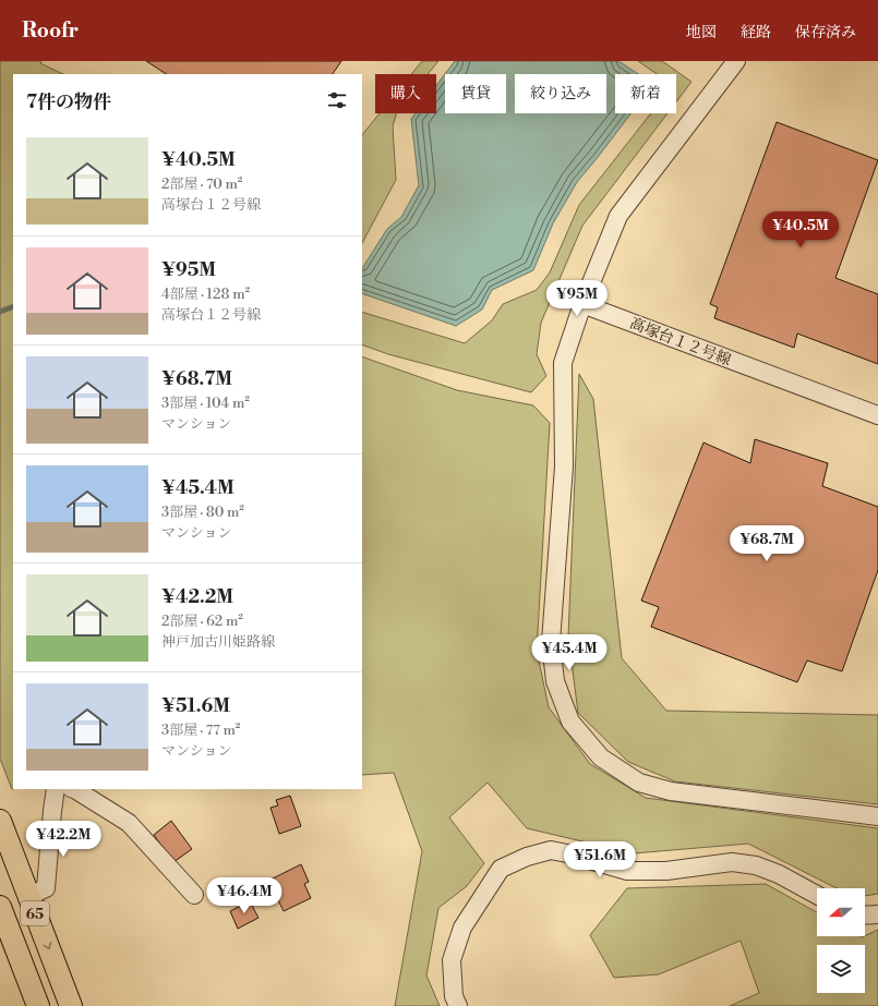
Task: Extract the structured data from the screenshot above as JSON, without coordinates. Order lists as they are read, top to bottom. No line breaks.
{"streets":{"main road":["65"],"street":["高塚台１２号線"]},"north":"left","page":{"header":"Roofr","nav":["地図","経路","保存済み"],"chip":["購入","賃貸","絞り込み","新着"],"heading":"7件の物件","list":[{"name":"¥40.5M","note":"2部屋 · 70 m² · 高塚台１２号線"},{"name":"¥95M","note":"4部屋 · 128 m² · 高塚台１２号線"},{"name":"¥68.7M","note":"3部屋 · 104 m² · マンション"},{"name":"¥45.4M","note":"3部屋 · 80 m² · マンション"},{"name":"¥42.2M","note":"2部屋 · 62 m² · 神戸加古川姫路線"},{"name":"¥51.6M","note":"3部屋 · 77 m² · マンション"}],"price":["¥40.5M","¥95M","¥68.7M","¥45.4M","¥42.2M","¥51.6M","¥46.4M"]}}
